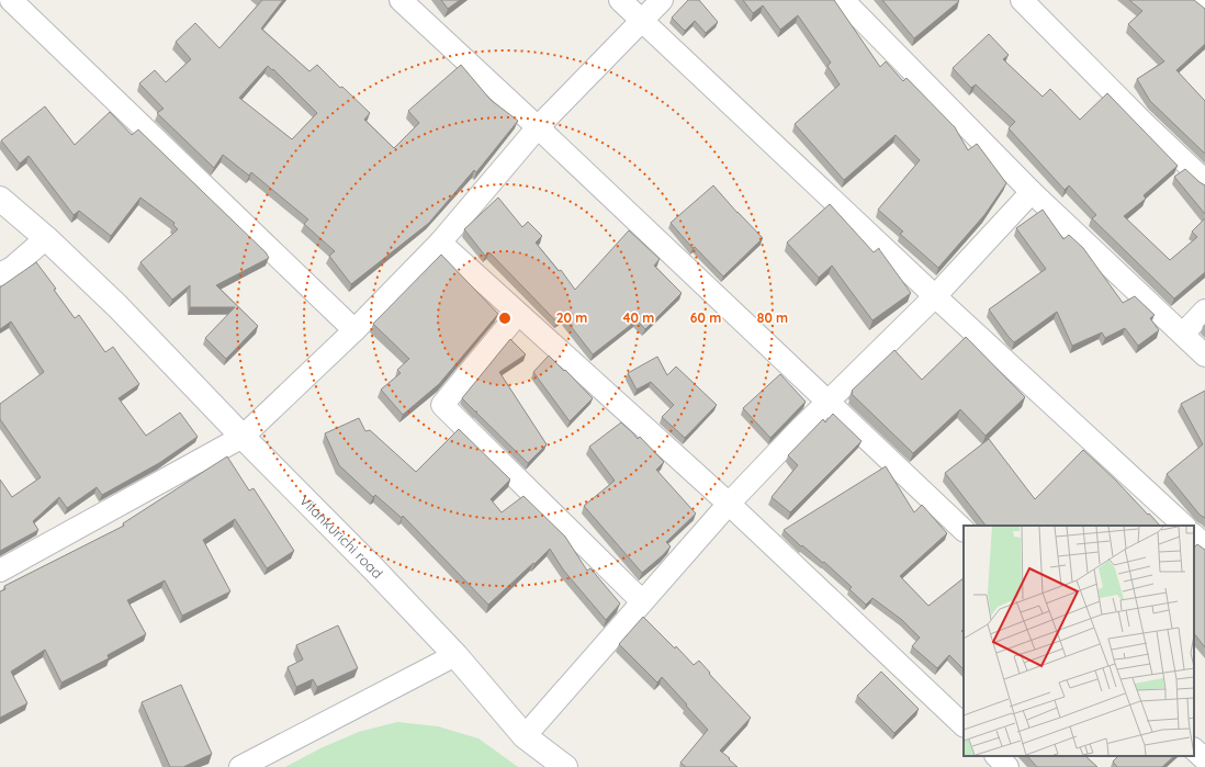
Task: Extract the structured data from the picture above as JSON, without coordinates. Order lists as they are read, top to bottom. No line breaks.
{"streets":{"main road":["Vilankurichi road"]},"rings":["20 m","40 m","60 m","80 m"]}
